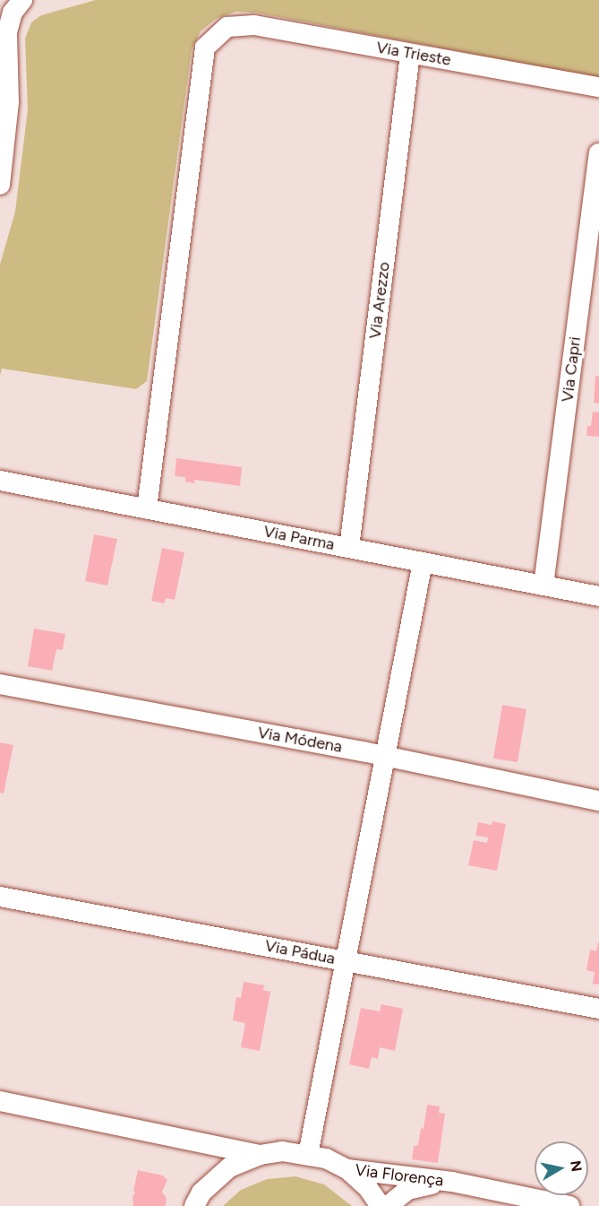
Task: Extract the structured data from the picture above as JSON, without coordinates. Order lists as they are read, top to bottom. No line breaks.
{"streets":{"street":["Via Trieste","Via Arezzo","Via Capri","Via Parma","Via Módena","Via Pádua","Via Florença"]},"crossings":[["Via Trieste","Via Arezzo"],["Via Trieste","Via Parma"],["Via Arezzo","Via Parma"],["Via Capri","Via Parma"]],"north":"right"}
